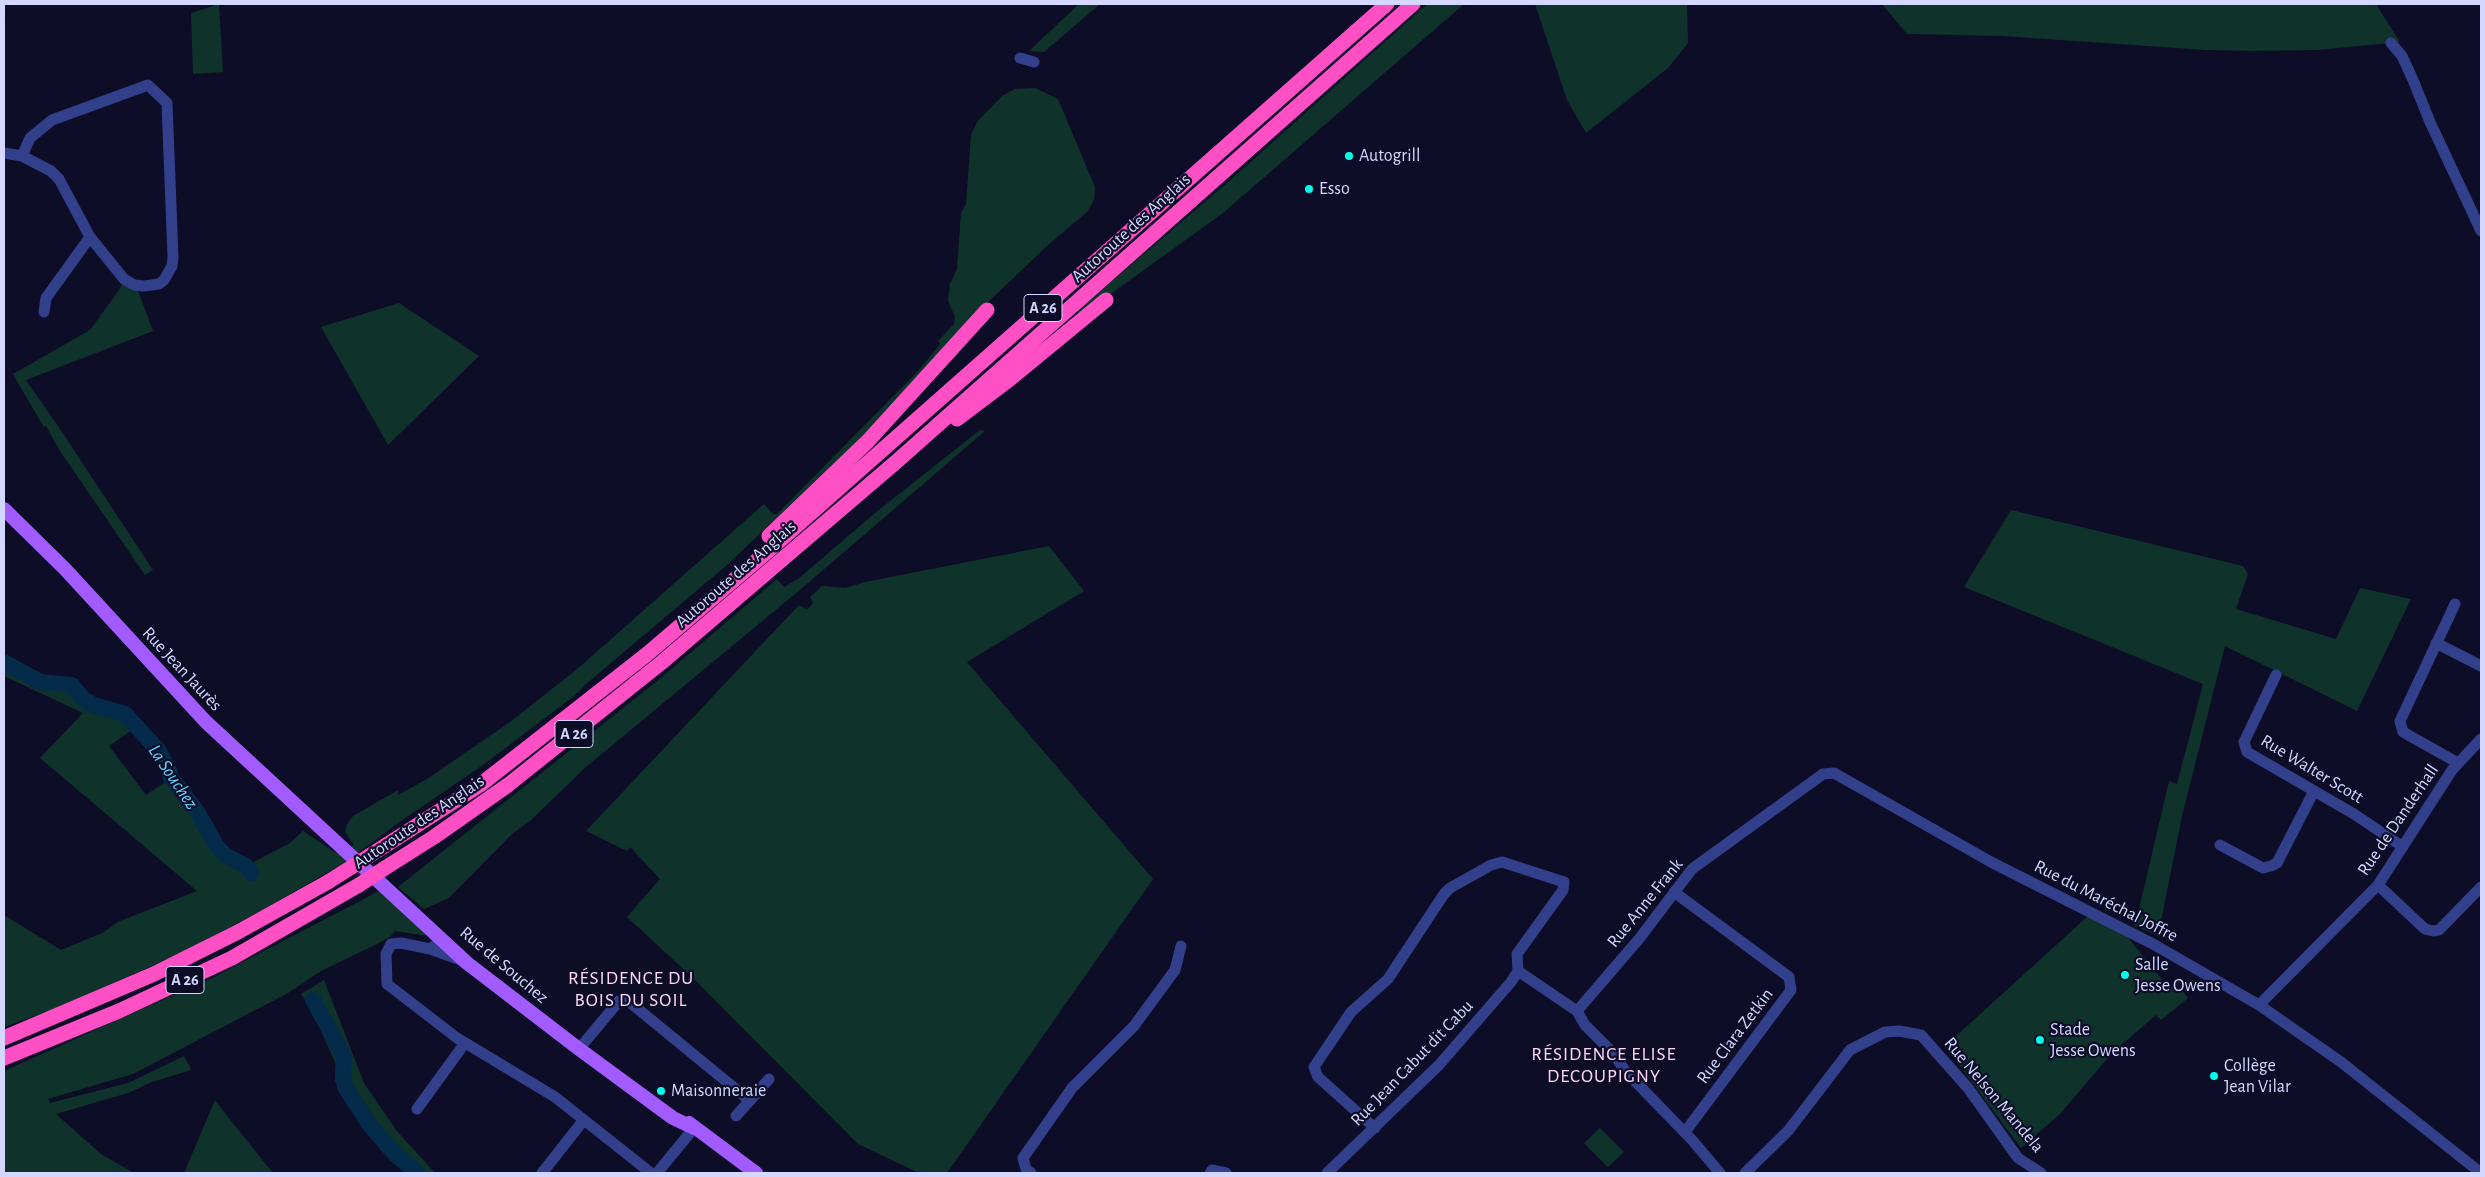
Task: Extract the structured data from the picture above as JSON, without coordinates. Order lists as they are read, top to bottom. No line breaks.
{"streets":{"highway":["Autoroute des Anglais","A 26"],"main road":["Rue Jean Jaurès","Rue de Souchez"],"street":["Rue Walter Scott","Rue de Danderhall","Rue du Maréchal Joffre","Rue Anne Frank","Rue Clara Zetkin","Rue Jean Cabut dit Cabu","Rue Nelson Mandela"]},"crossings":[["Rue Jean Jaurès","Rue de Souchez"],["Rue Walter Scott","Rue de Danderhall"],["Rue de Danderhall","Rue du Maréchal Joffre"],["Rue du Maréchal Joffre","Rue Anne Frank"],["Rue Anne Frank","Rue Clara Zetkin"]],"districts":["RÉSIDENCE DU BOIS DU SOIL","RÉSIDENCE ELISE DECOUPIGNY"],"water":["La Souchez"],"places":["Autogrill","Esso","Salle Jesse Owens","Stade Jesse Owens","Collège Jean Vilar","Maisonneraie"]}
